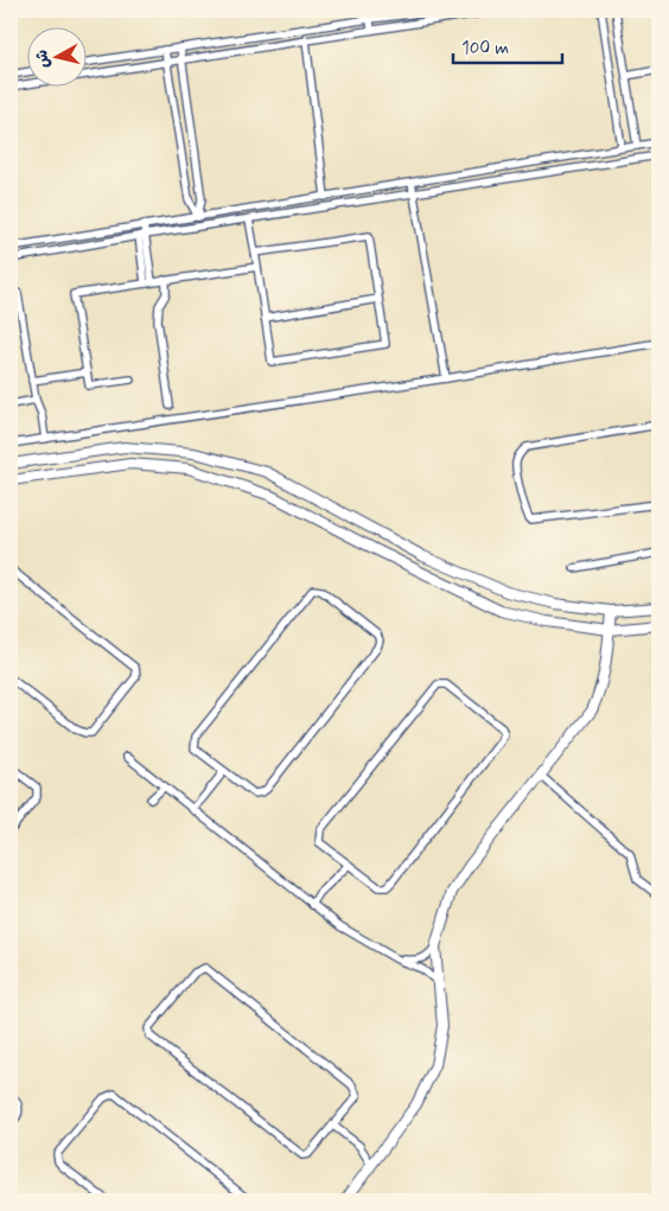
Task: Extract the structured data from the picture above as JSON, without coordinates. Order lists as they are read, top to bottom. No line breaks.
{"scale_bar":"100 m","north":"left"}
